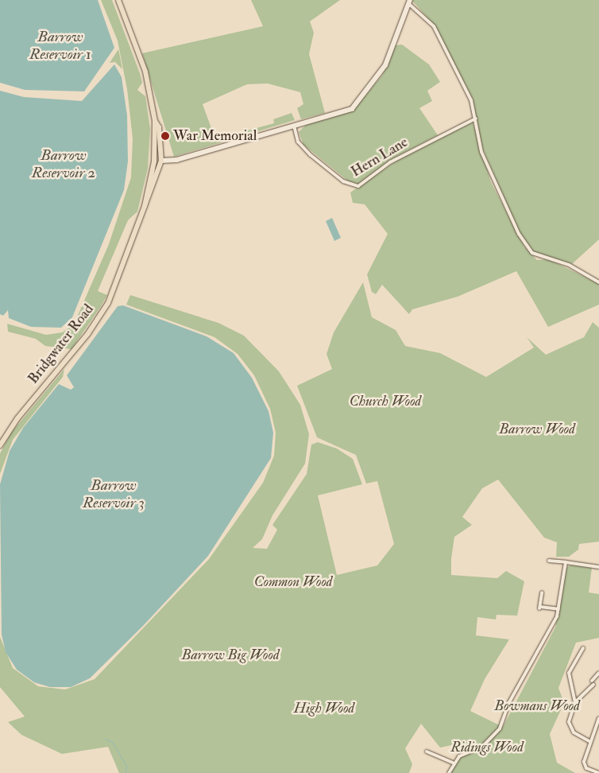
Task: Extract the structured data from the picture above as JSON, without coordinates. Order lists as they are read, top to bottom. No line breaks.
{"streets":{"highway":["Bridgwater Road"],"street":["Hern Lane"]},"water":["Barrow Reservoir 1","Barrow Reservoir 2","Barrow Reservoir 3"],"parks":["Church Wood","Barrow Wood","Common Wood","Barrow Big Wood","Bowmans Wood","High Wood","Ridings Wood"],"places":["War Memorial"]}
